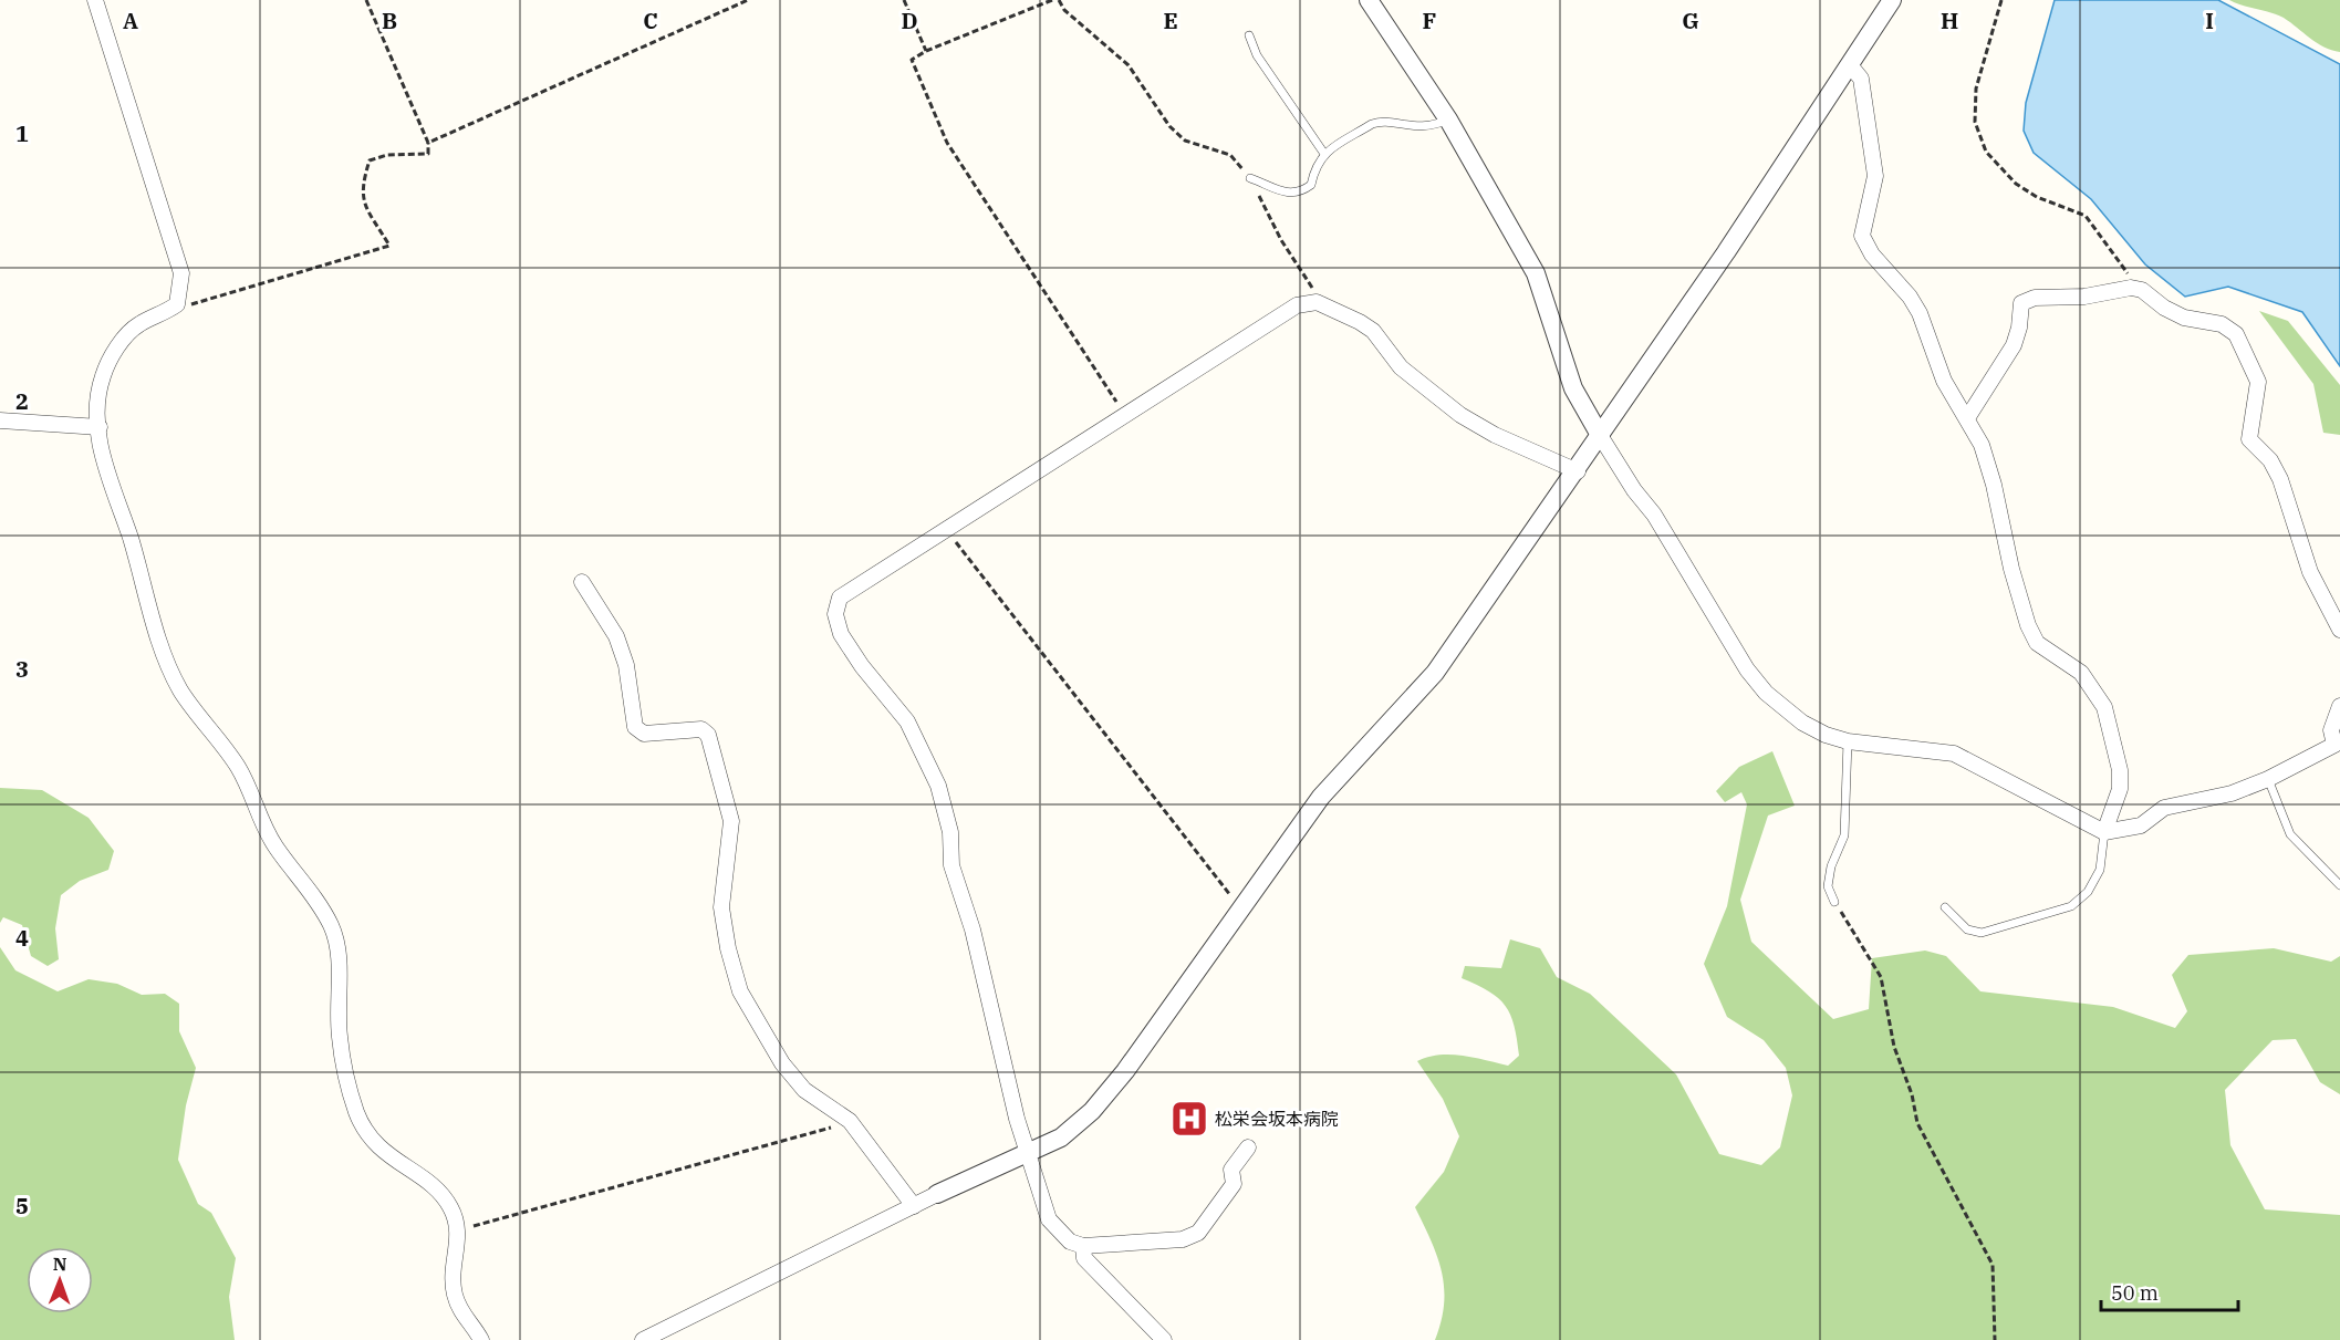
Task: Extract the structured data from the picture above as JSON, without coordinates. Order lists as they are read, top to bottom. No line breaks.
{"places":{"hospital":["松栄会坂本病院"]},"scale_bar":"50 m","north":"top","grid":{"columns":["A","B","C","D","E","F","G","H","I"],"rows":["1","2","3","4","5"]}}
